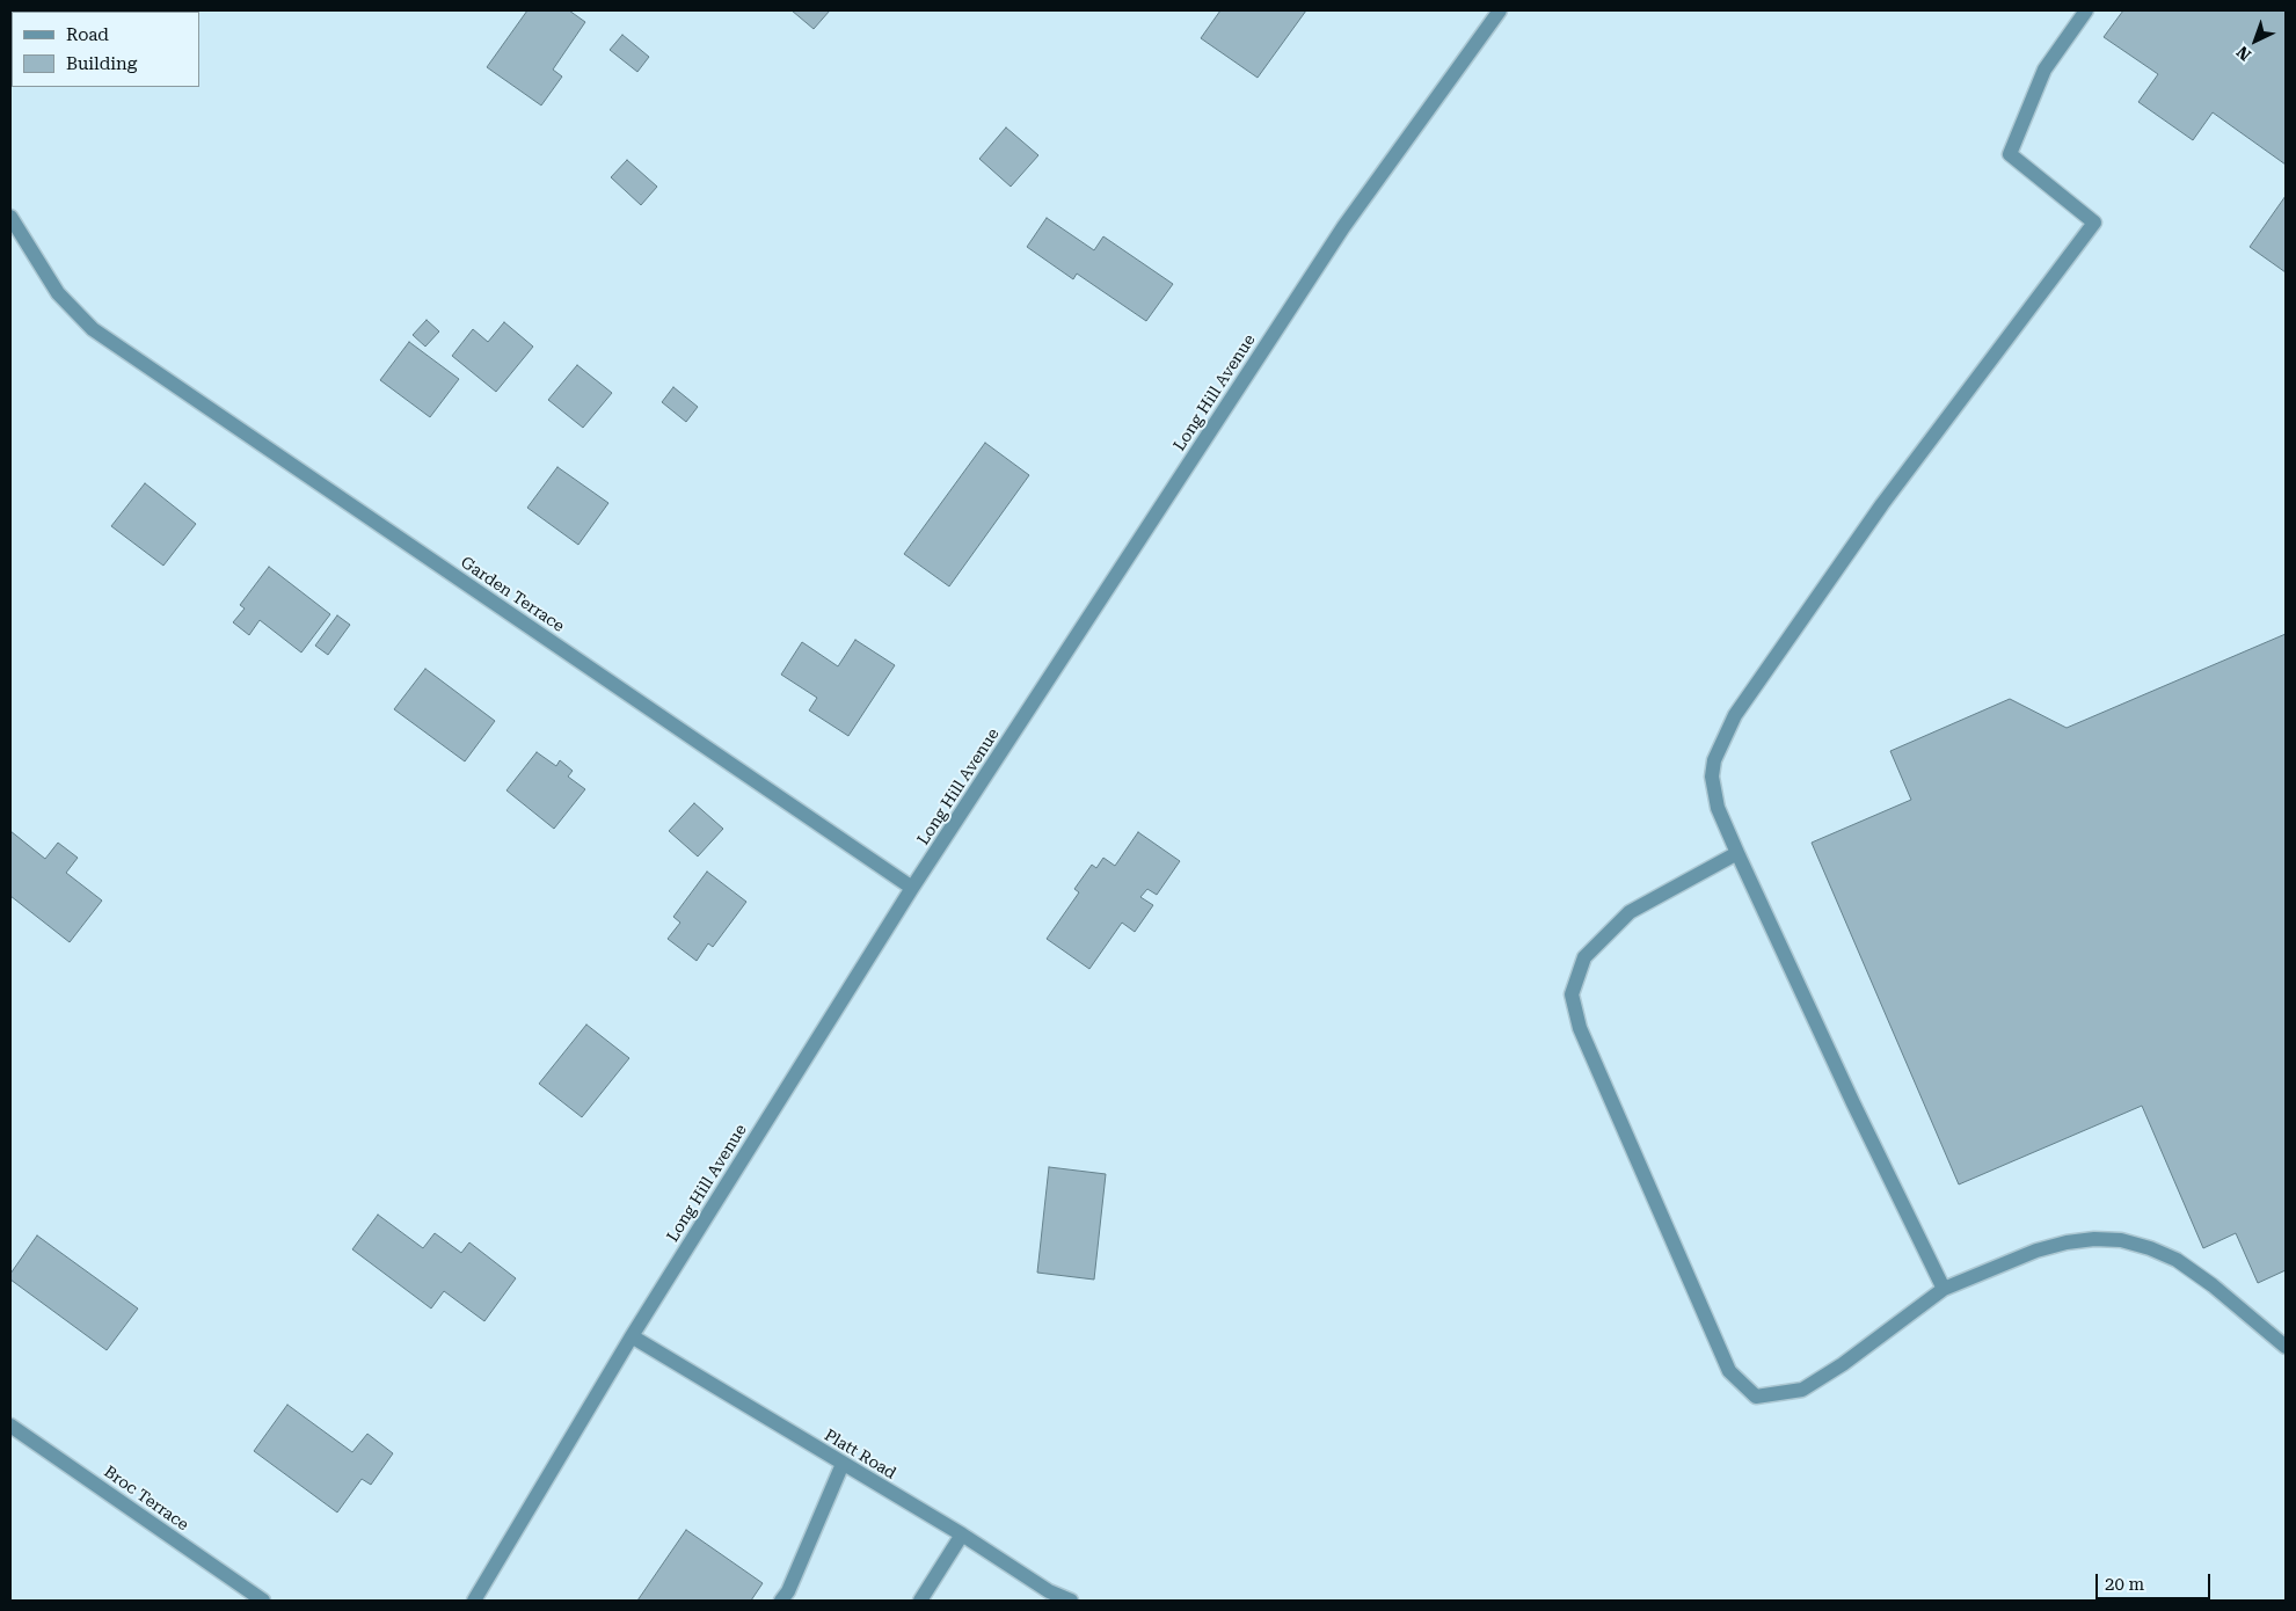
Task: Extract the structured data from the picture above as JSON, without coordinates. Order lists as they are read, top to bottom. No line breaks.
{"streets":{"street":["Long Hill Avenue","Garden Terrace","Platt Road","Broc Terrace"]},"crossings":[["Long Hill Avenue","Garden Terrace"],["Long Hill Avenue","Platt Road"]],"legend":["Road","Building"],"scale_bar":"20 m","north":"bottom left"}
